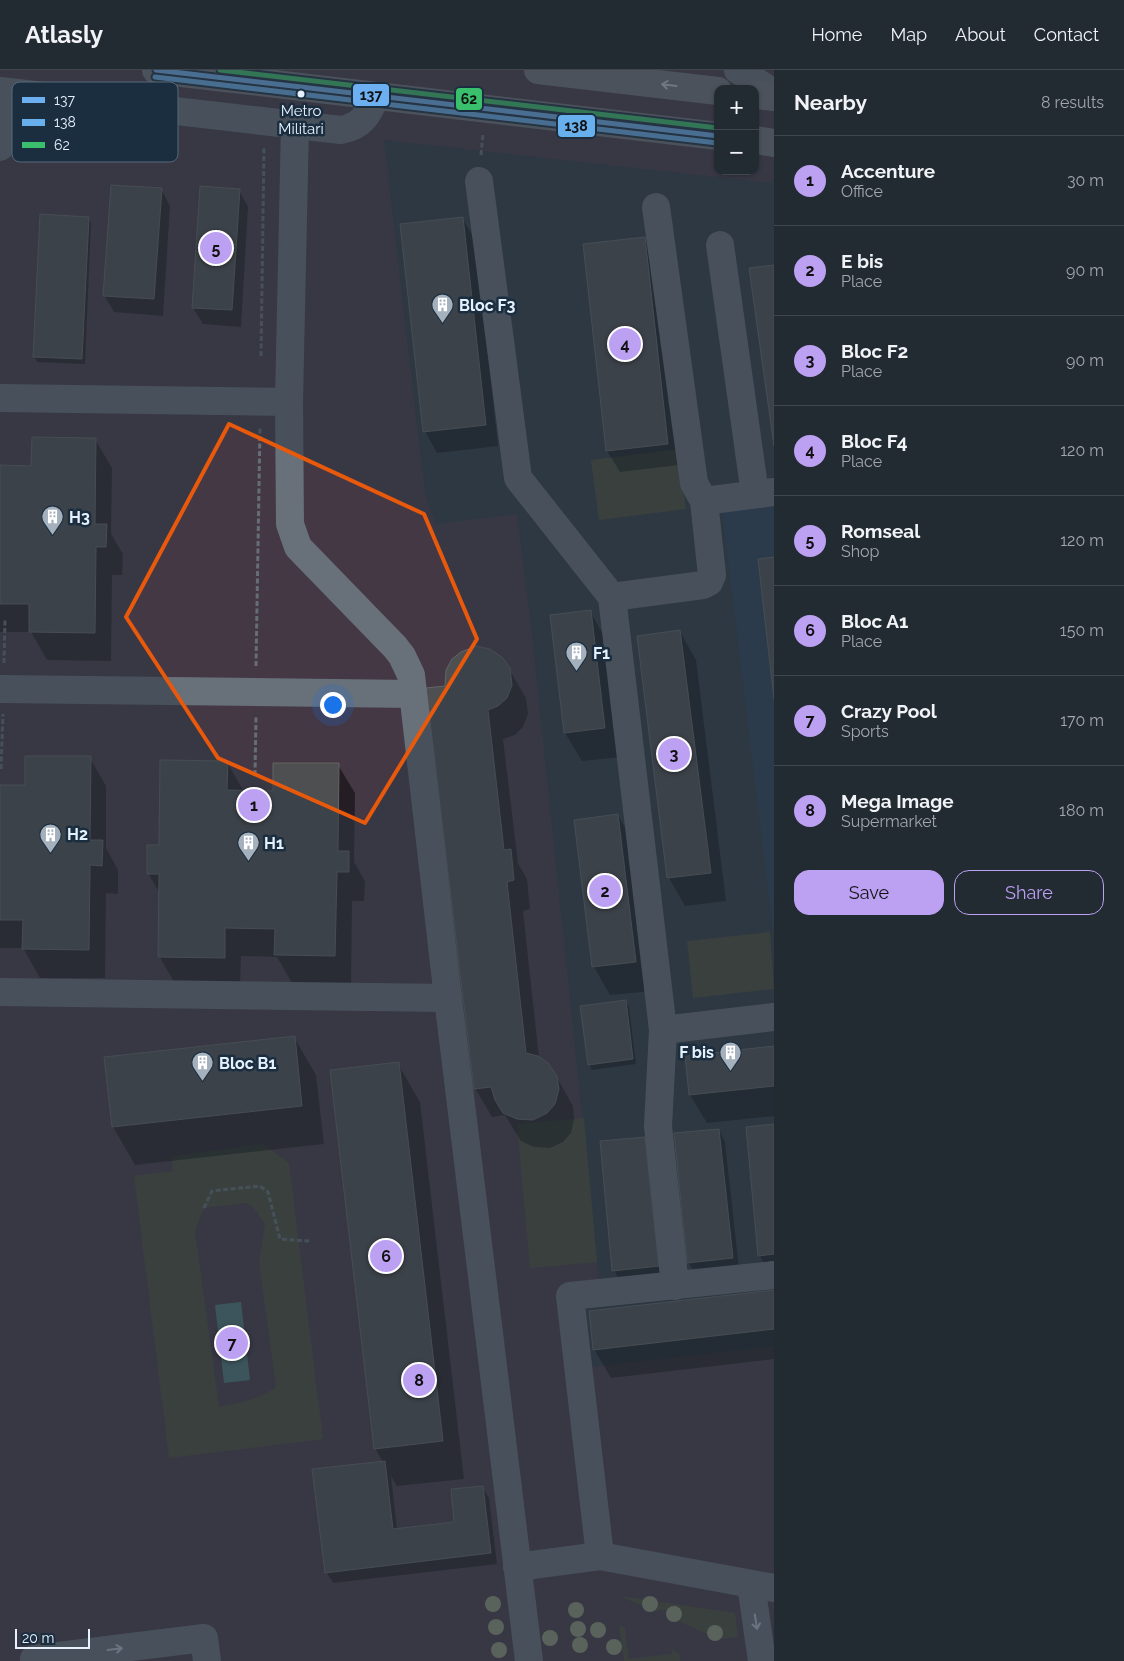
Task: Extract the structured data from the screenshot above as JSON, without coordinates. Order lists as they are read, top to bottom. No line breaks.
{"places":{"other":["Metro Militari"],"building":["Bloc F3","H3","F1","H2","H1","F bis","Bloc B1"]},"lines":["transit line 137","transit line 62","transit line 138"],"legend":["137","138","62"],"scale_bar":"20 m","page":{"header":"Atlasly","nav":["Home","Map","About","Contact"],"heading":["Nearby","8 results"],"map_buttons":["+","−"],"list":[{"mark":"1","name":"Accenture","note":"Office","value":"30 m"},{"mark":"2","name":"E bis","note":"Place","value":"90 m"},{"mark":"3","name":"Bloc F2","note":"Place","value":"90 m"},{"mark":"4","name":"Bloc F4","note":"Place","value":"120 m"},{"mark":"5","name":"Romseal","note":"Shop","value":"120 m"},{"mark":"6","name":"Bloc A1","note":"Place","value":"150 m"},{"mark":"7","name":"Crazy Pool","note":"Sports","value":"170 m"},{"mark":"8","name":"Mega Image","note":"Supermarket","value":"180 m"}],"pins":["5","4","3","1","2","6","7","8"],"buttons":["Save","Share"],"scale":"20 m"}}
